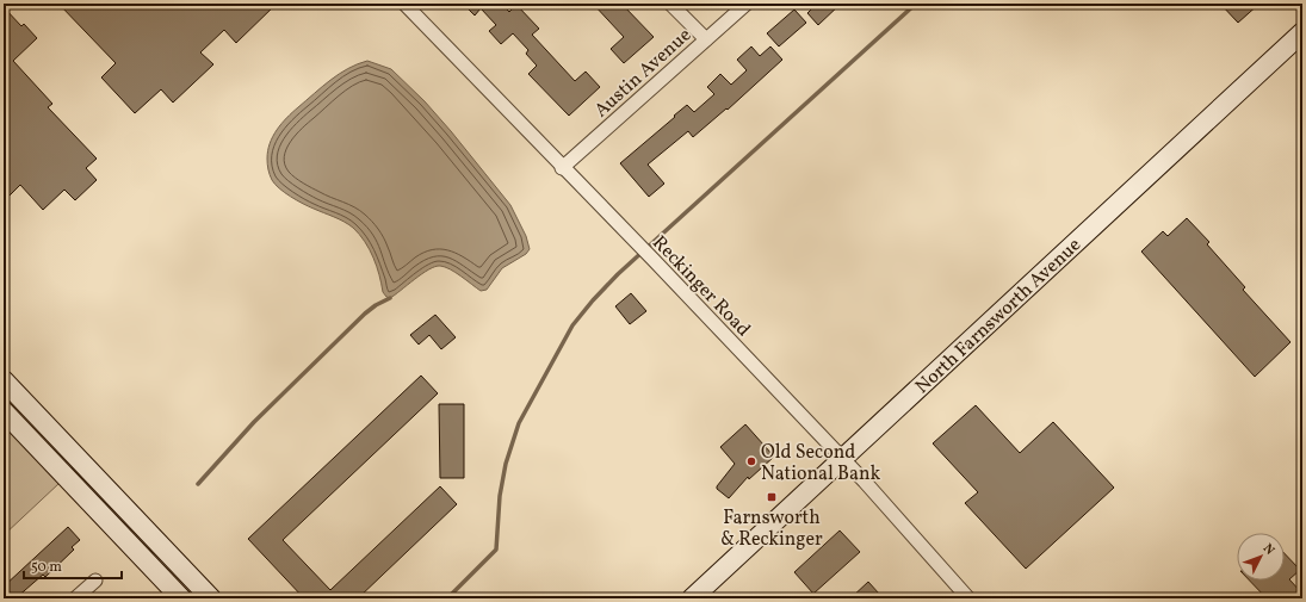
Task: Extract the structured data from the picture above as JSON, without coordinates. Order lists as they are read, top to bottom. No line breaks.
{"streets":{"main road":["North Farnsworth Avenue"],"street":["Austin Avenue","Reckinger Road"]},"crossings":[["Austin Avenue","Reckinger Road"],["Reckinger Road","North Farnsworth Avenue"]],"places":{"other":["Old Second National Bank"],"transit":["Farnsworth & Reckinger"]},"scale_bar":"50 m","north":"top right"}
